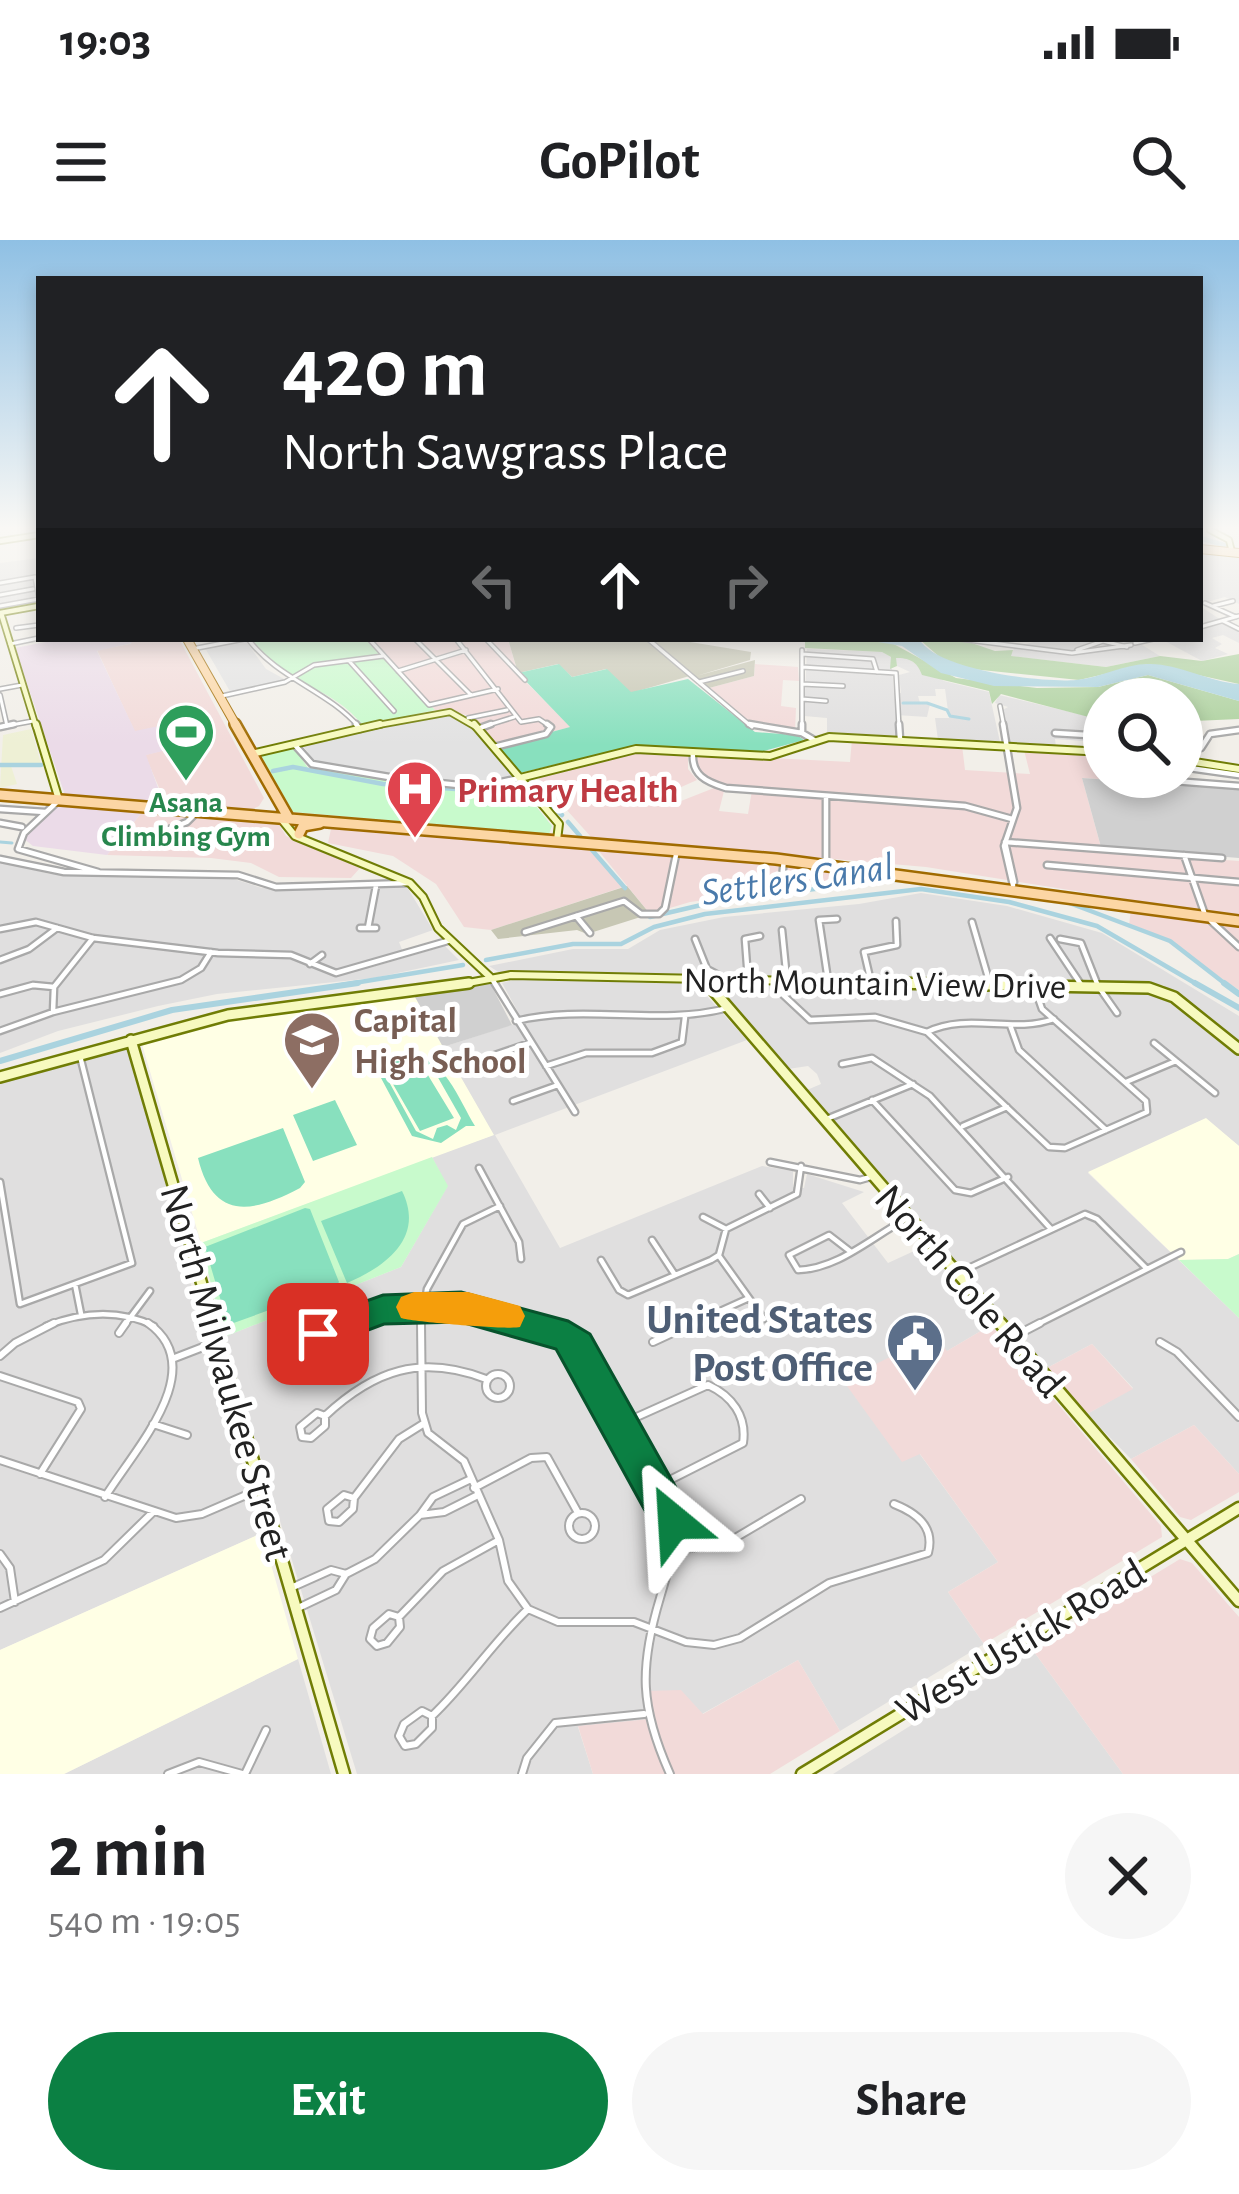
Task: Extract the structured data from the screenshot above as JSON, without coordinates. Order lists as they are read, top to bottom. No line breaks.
{"streets":{"street":["North Mountain View Drive","North Cole Road","North Milwaukee Street","West Ustick Road"]},"crossings":[["North Mountain View Drive","North Cole Road"],["North Mountain View Drive","North Milwaukee Street"],["North Cole Road","West Ustick Road"]],"water":["Settlers Canal"],"places":{"sports":["Asana Climbing Gym"],"hospital":["Primary Health"],"school or university":["Capital High School"],"public building":["United States Post Office"]},"page":{"status":"19:03","header":"GoPilot","turn":["420 m","North Sawgrass Place"],"heading":["2 min","540 m · 19:05"],"buttons":["Exit","Share"]}}
